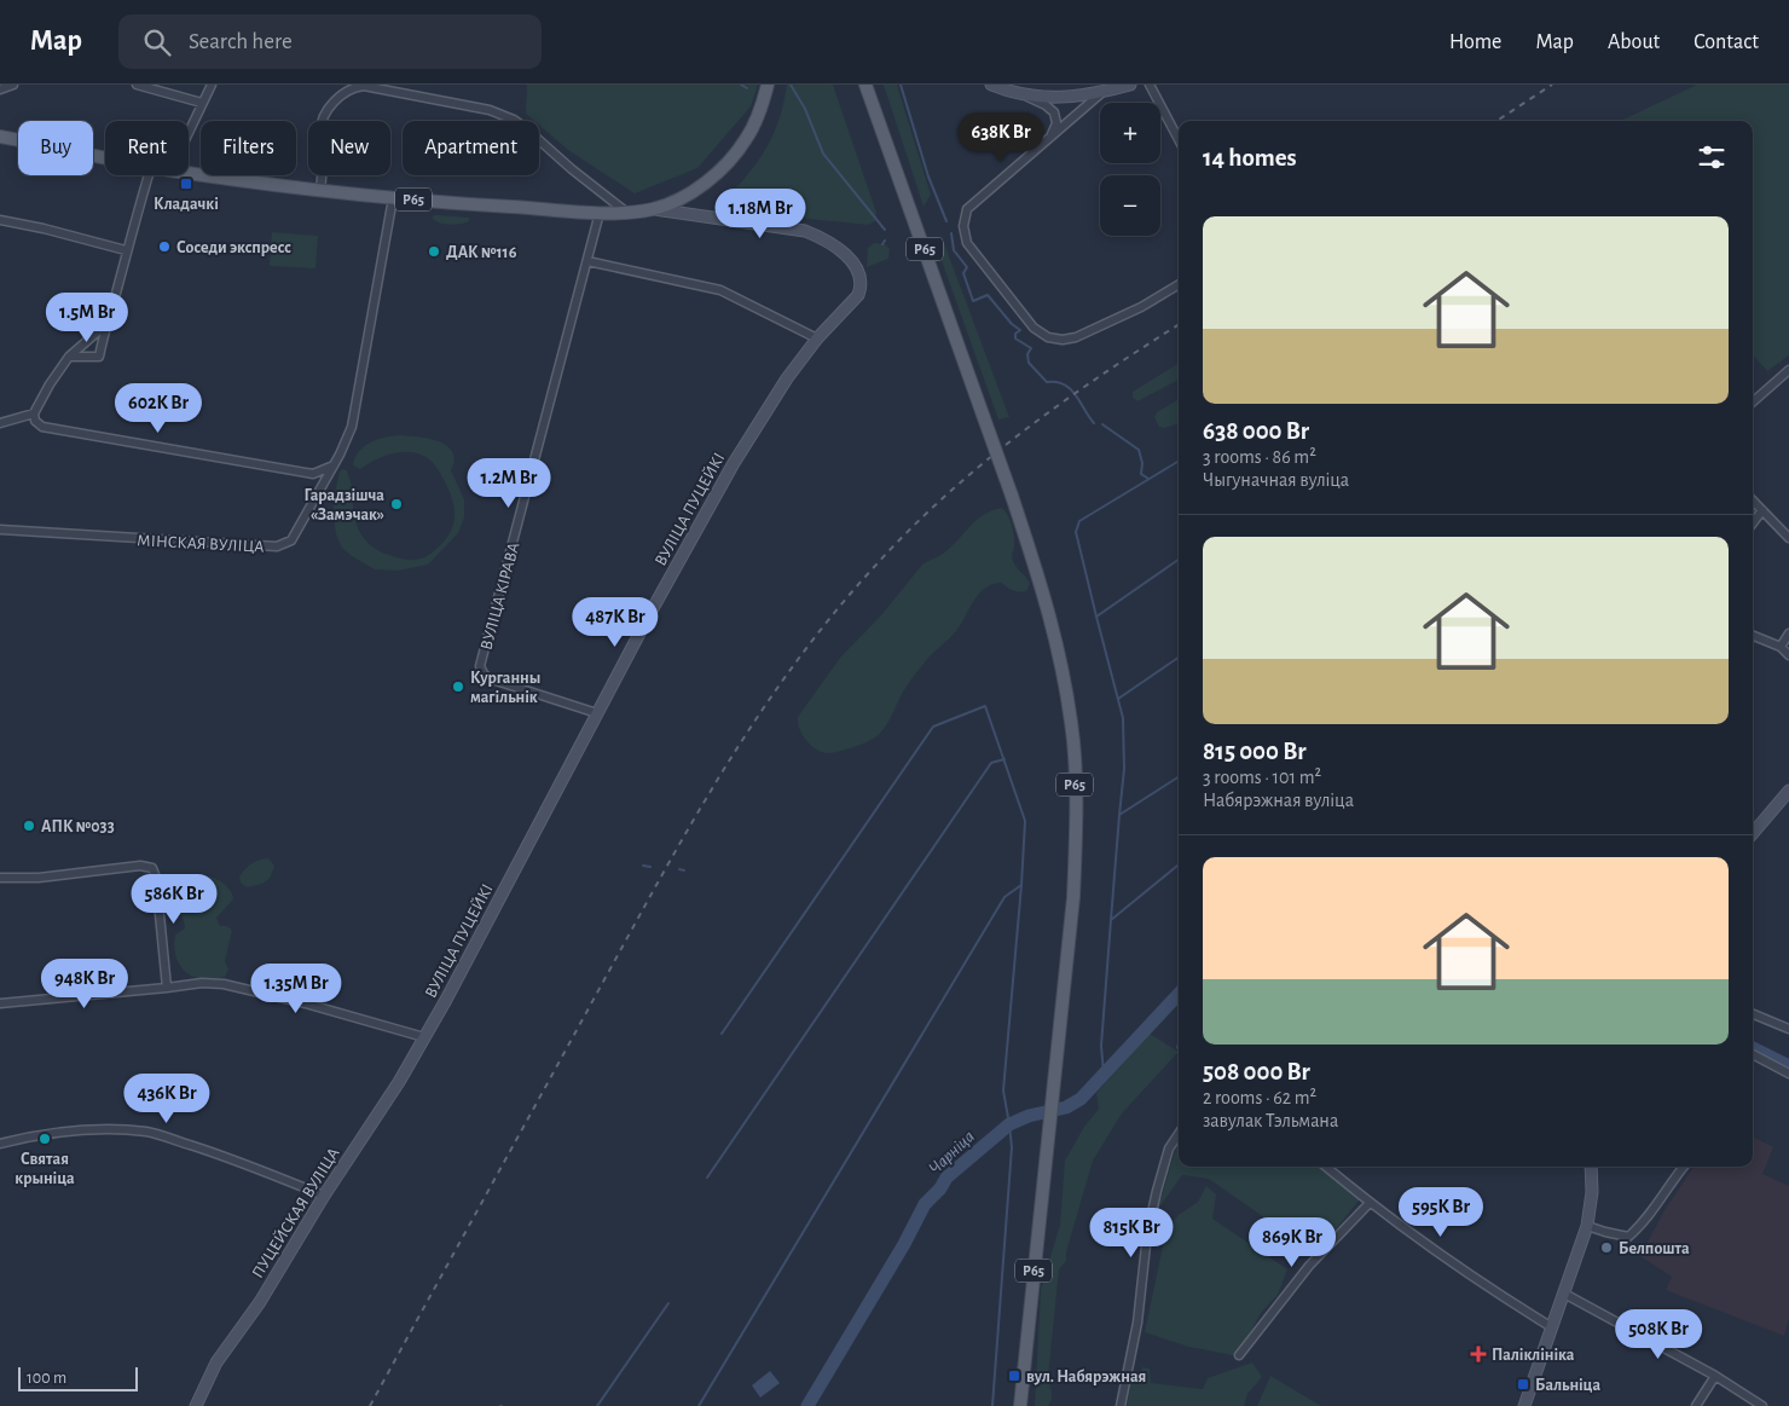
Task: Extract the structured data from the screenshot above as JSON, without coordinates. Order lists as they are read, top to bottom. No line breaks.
{"streets":{"main road":["Р65"],"street":["ВУЛІЦА ПУЦЕЙКІ","МІНСКАЯ ВУЛІЦА","ВУЛІЦА КІРАВА","ПУЦЕЙСКАЯ ВУЛІЦА"]},"crossings":[["Р65","ВУЛІЦА ПУЦЕЙКІ"],["Р65","МІНСКАЯ ВУЛІЦА"],["Р65","ВУЛІЦА КІРАВА"],["ВУЛІЦА ПУЦЕЙКІ","ВУЛІЦА КІРАВА"],["ВУЛІЦА ПУЦЕЙКІ","ПУЦЕЙСКАЯ ВУЛІЦА"]],"water":["Чарніца"],"places":{"transit":["Кладачкі","вул. Набярэжная","Бальніца"],"other":["Соседи экспресс","ДАК №116","Гарадзішча «Замэчак»","Курганны магільнік","АПК №033","Святая крыніца","Белпошта"],"health":["Паліклініка"]},"scale_bar":"100 m","page":{"header":"Map","search":"Search here","nav":["Home","Map","About","Contact"],"map_buttons":["+","−"],"price":["638K Br","1.18M Br","1.5M Br","602K Br","1.2M Br","487K Br","586K Br","948K Br","1.35M Br","436K Br","595K Br","815K Br","869K Br","508K Br"],"chip":["Buy","Rent","Filters","New","Apartment"],"heading":"14 homes","list":[{"name":"638 000 Br","note":"3 rooms · 86 m² · Чыгуначная вуліца"},{"name":"815 000 Br","note":"3 rooms · 101 m² · Набярэжная вуліца"},{"name":"508 000 Br","note":"2 rooms · 62 m² · завулак Тэльмана"}],"scale":"100 m"}}
